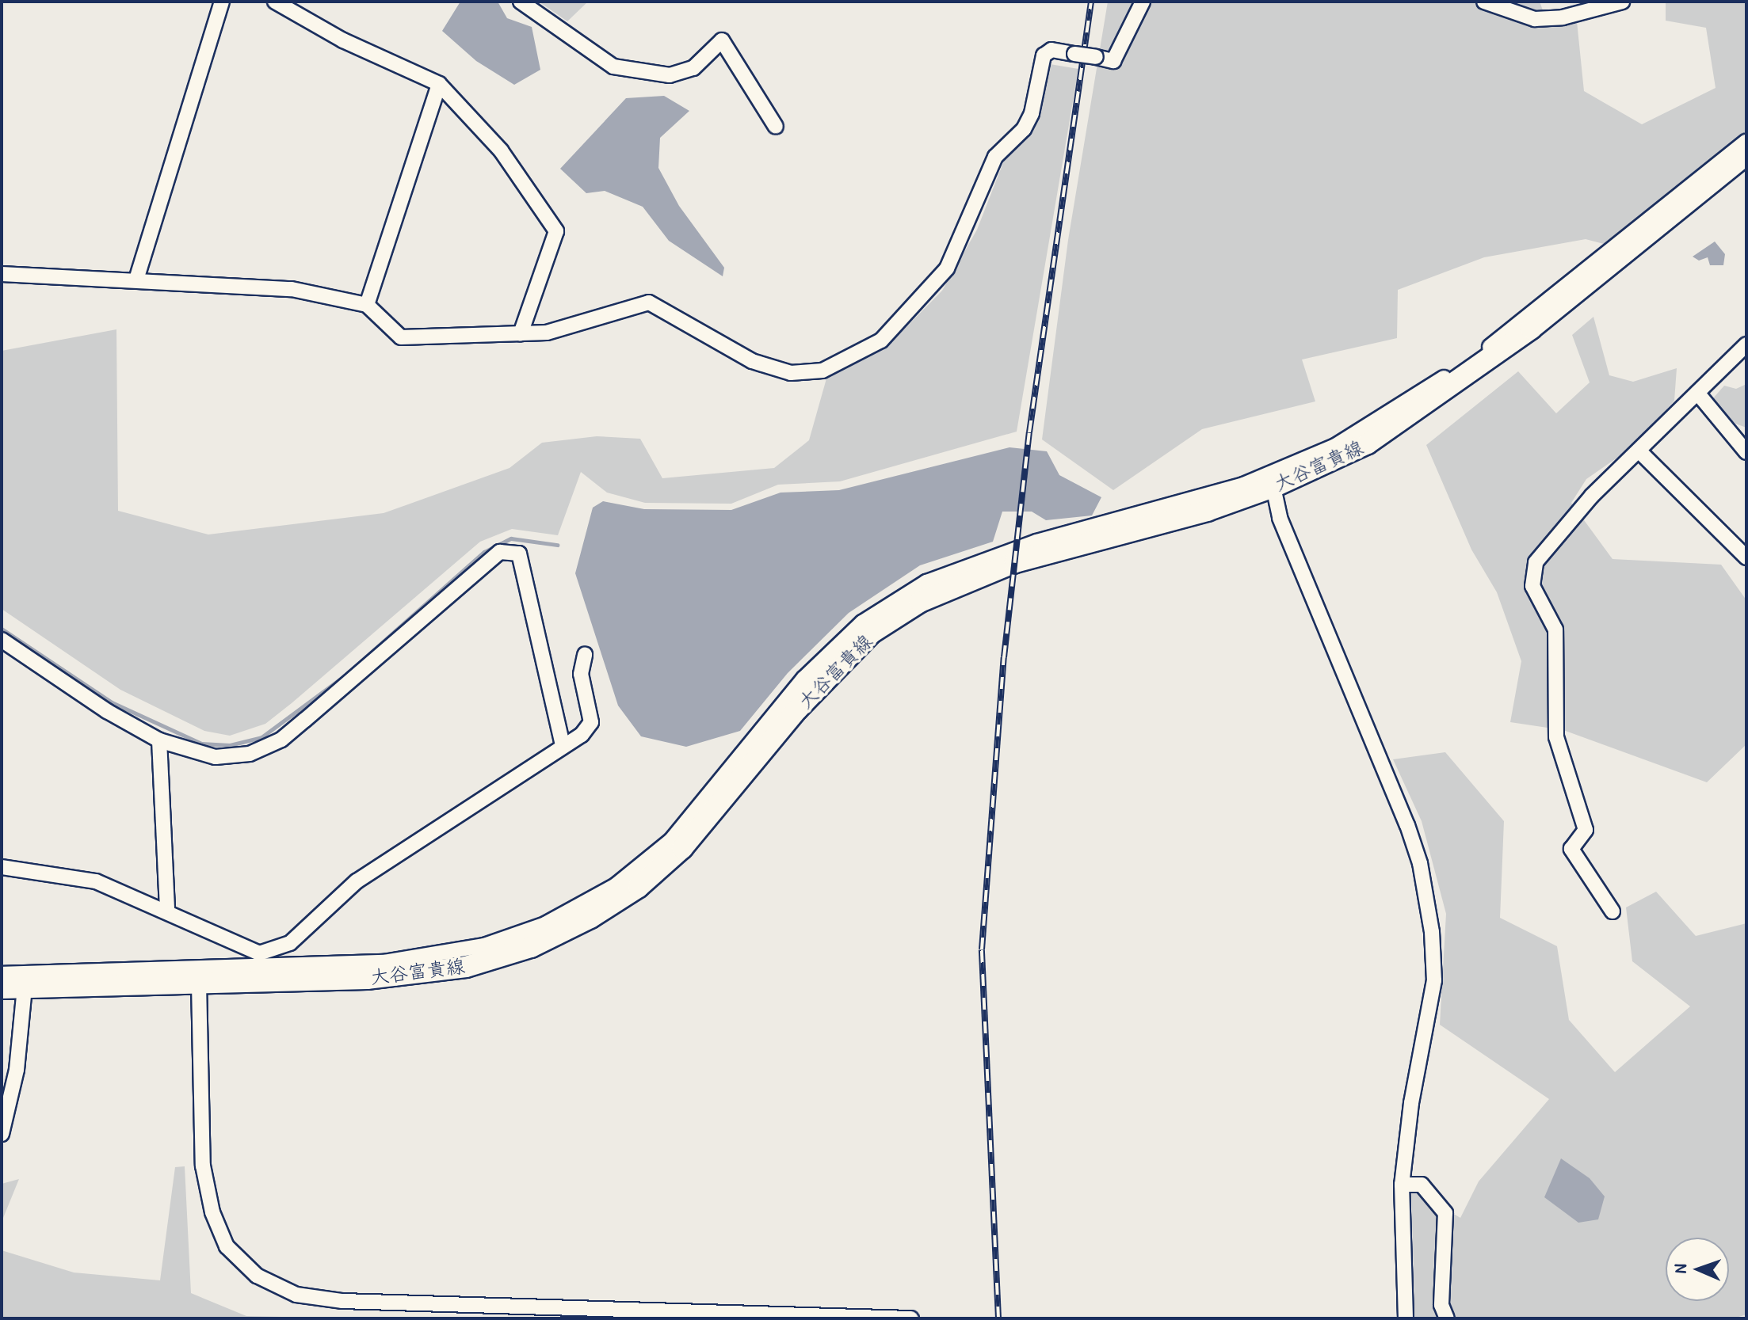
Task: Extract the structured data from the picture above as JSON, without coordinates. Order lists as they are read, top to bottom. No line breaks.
{"streets":{"main road":["大谷富貴線"]},"north":"left"}
